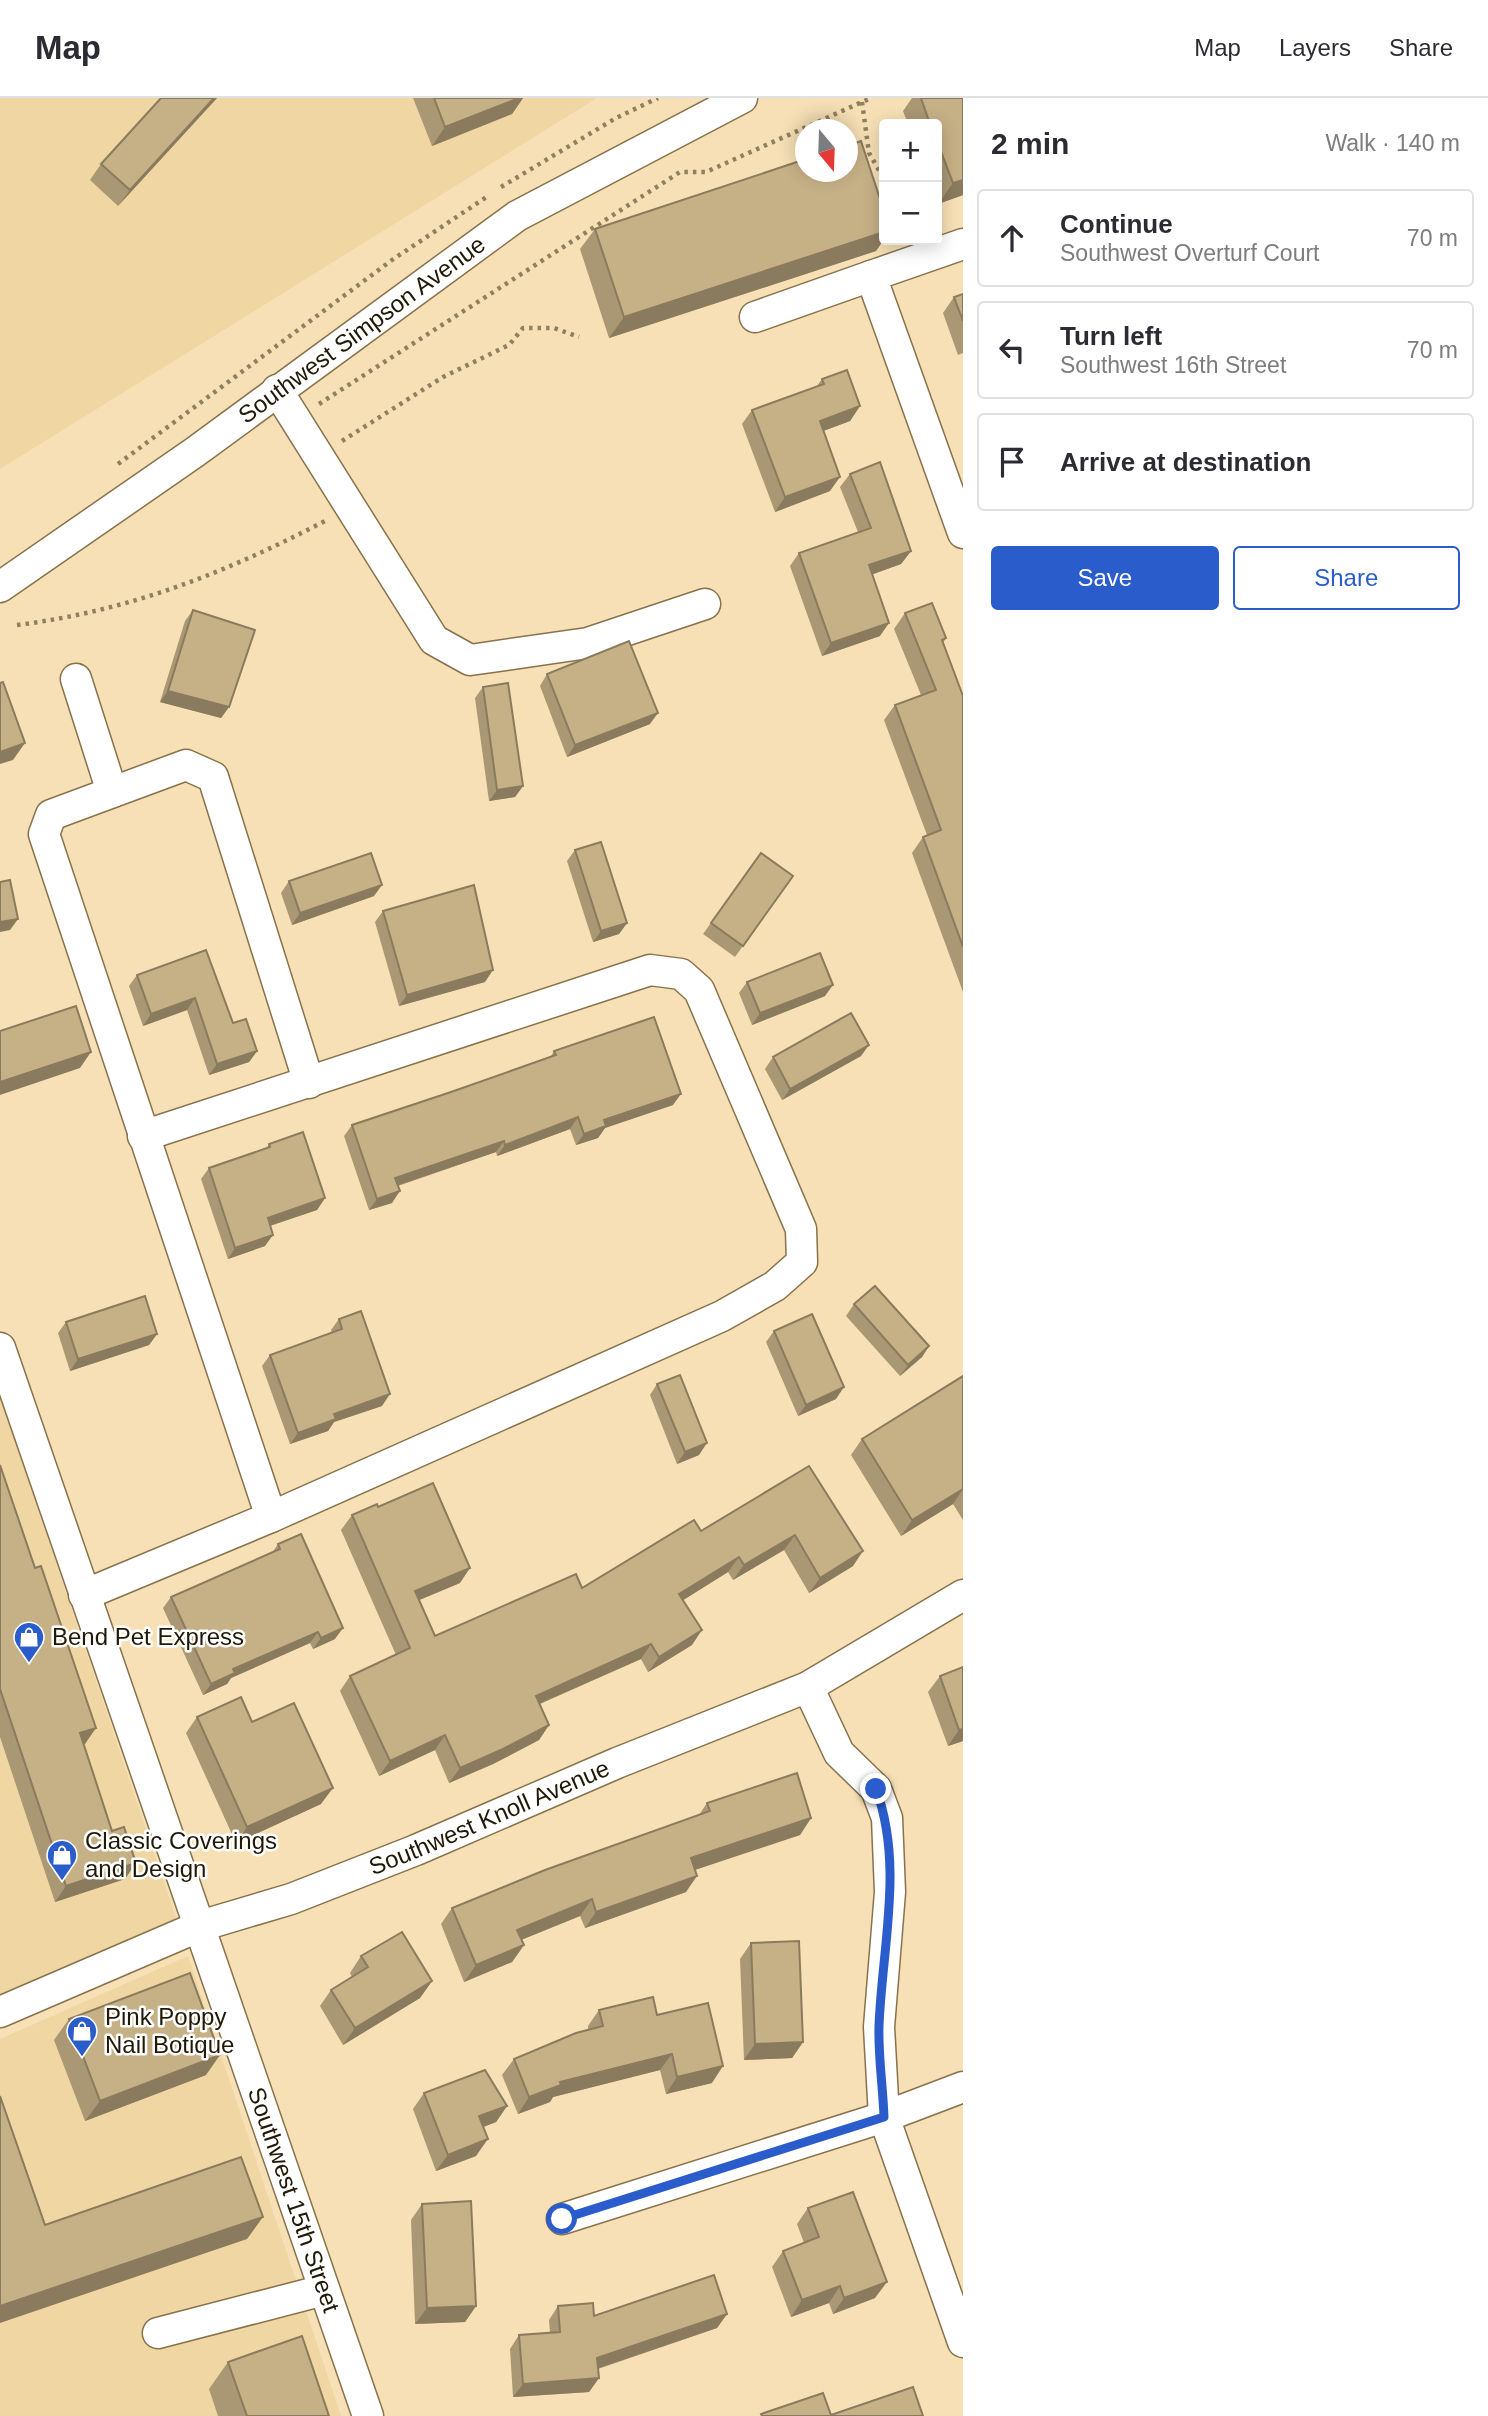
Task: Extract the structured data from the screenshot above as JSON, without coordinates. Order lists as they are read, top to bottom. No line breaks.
{"streets":{"street":["Southwest Simpson Avenue","Southwest Knoll Avenue","Southwest 15th Street"]},"crossings":[["Southwest Knoll Avenue","Southwest 15th Street"]],"places":{"shop":["Bend Pet Express","Classic Coverings and Design","Pink Poppy Nail Botique"]},"north":"bottom","page":{"header":"Map","nav":["Map","Layers","Share"],"heading":["2 min","Walk · 140 m"],"map_buttons":["+","−"],"list":[["Continue","Southwest Overturf Court","70 m"],["Turn left","Southwest 16th Street","70 m"],"Arrive at destination"],"buttons":["Save","Share"]}}
